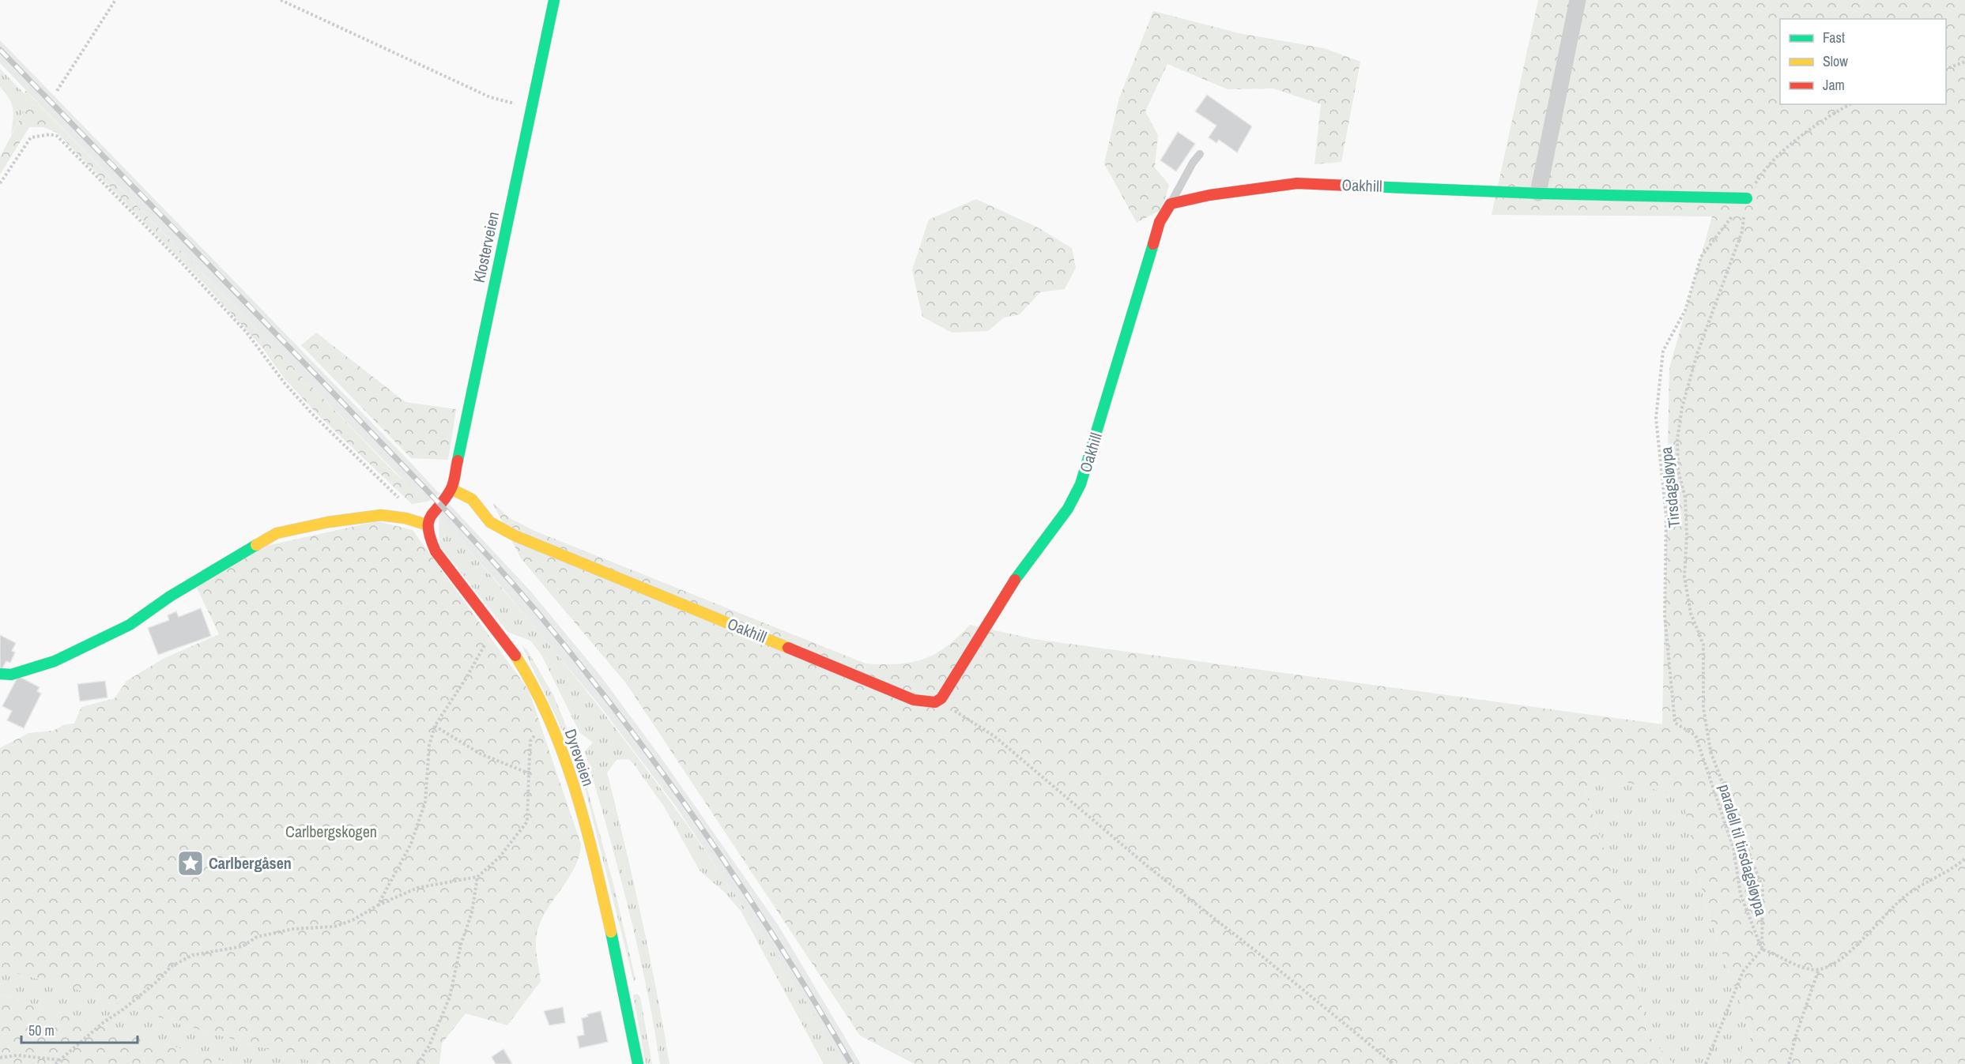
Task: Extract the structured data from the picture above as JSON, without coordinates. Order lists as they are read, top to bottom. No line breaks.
{"streets":{"street":["Oakhill","Klosterveien","Dyreveien"],"path":["Tirsdagsløypa","paralell til tirsdagsløypa"]},"crossings":[["Oakhill","Klosterveien"],["Oakhill","Tirsdagsløypa"],["Oakhill","paralell til tirsdagsløypa"],["Tirsdagsløypa","paralell til tirsdagsløypa"]],"parks":["Carlbergskogen"],"places":{"place":["Carlbergåsen"]},"legend":["Fast","Slow","Jam"],"scale_bar":"50 m"}
